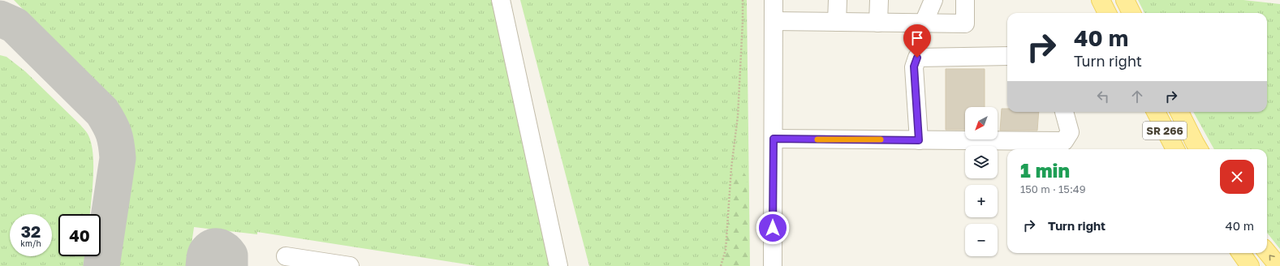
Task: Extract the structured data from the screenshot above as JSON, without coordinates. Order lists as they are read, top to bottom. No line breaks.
{"streets":{"main road":["SR 266"]},"north":"bottom left","page":{"turn":["40 m","Turn right"],"map_buttons":["+","−"],"heading":["1 min","150 m · 15:49"],"list":[{"name":"Turn right","value":"40 m"}],"speed":"32 km/h","limit":"40"}}
